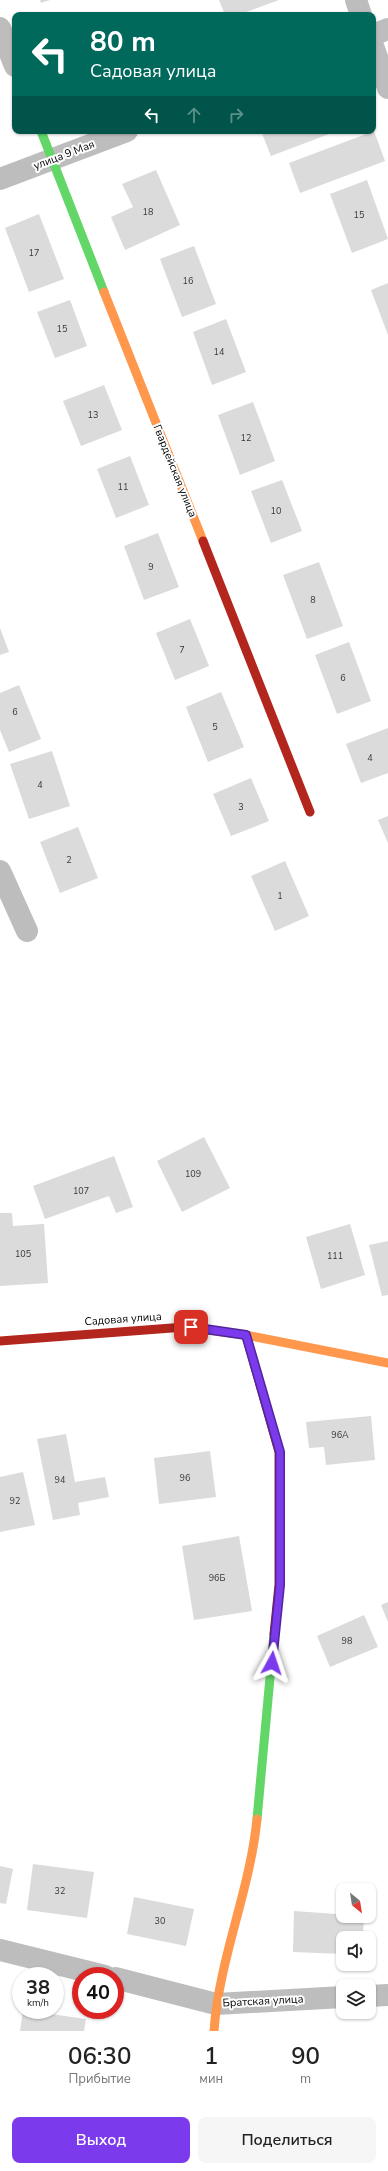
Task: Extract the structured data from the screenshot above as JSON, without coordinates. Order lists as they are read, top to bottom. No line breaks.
{"streets":{"street":["улица 9 Мая","Гвардейская улица","Садовая улица","Братская улица"]},"crossings":[["улица 9 Мая","Гвардейская улица"]],"house_numbers":["18","15","17","16","15","14","13","12","11","10","9","8","7","6","6","5","4","4","3","2","1","109","107","105","111","96А","96","94","92","96Б","98","32","30"],"north":"bottom right","page":{"turn":["80 m","Садовая улица"],"speed":"38 km/h","limit":"40","eta":["06:30","Прибытие","1","мин","90","m"],"buttons":["Выход","Поделиться"]}}
